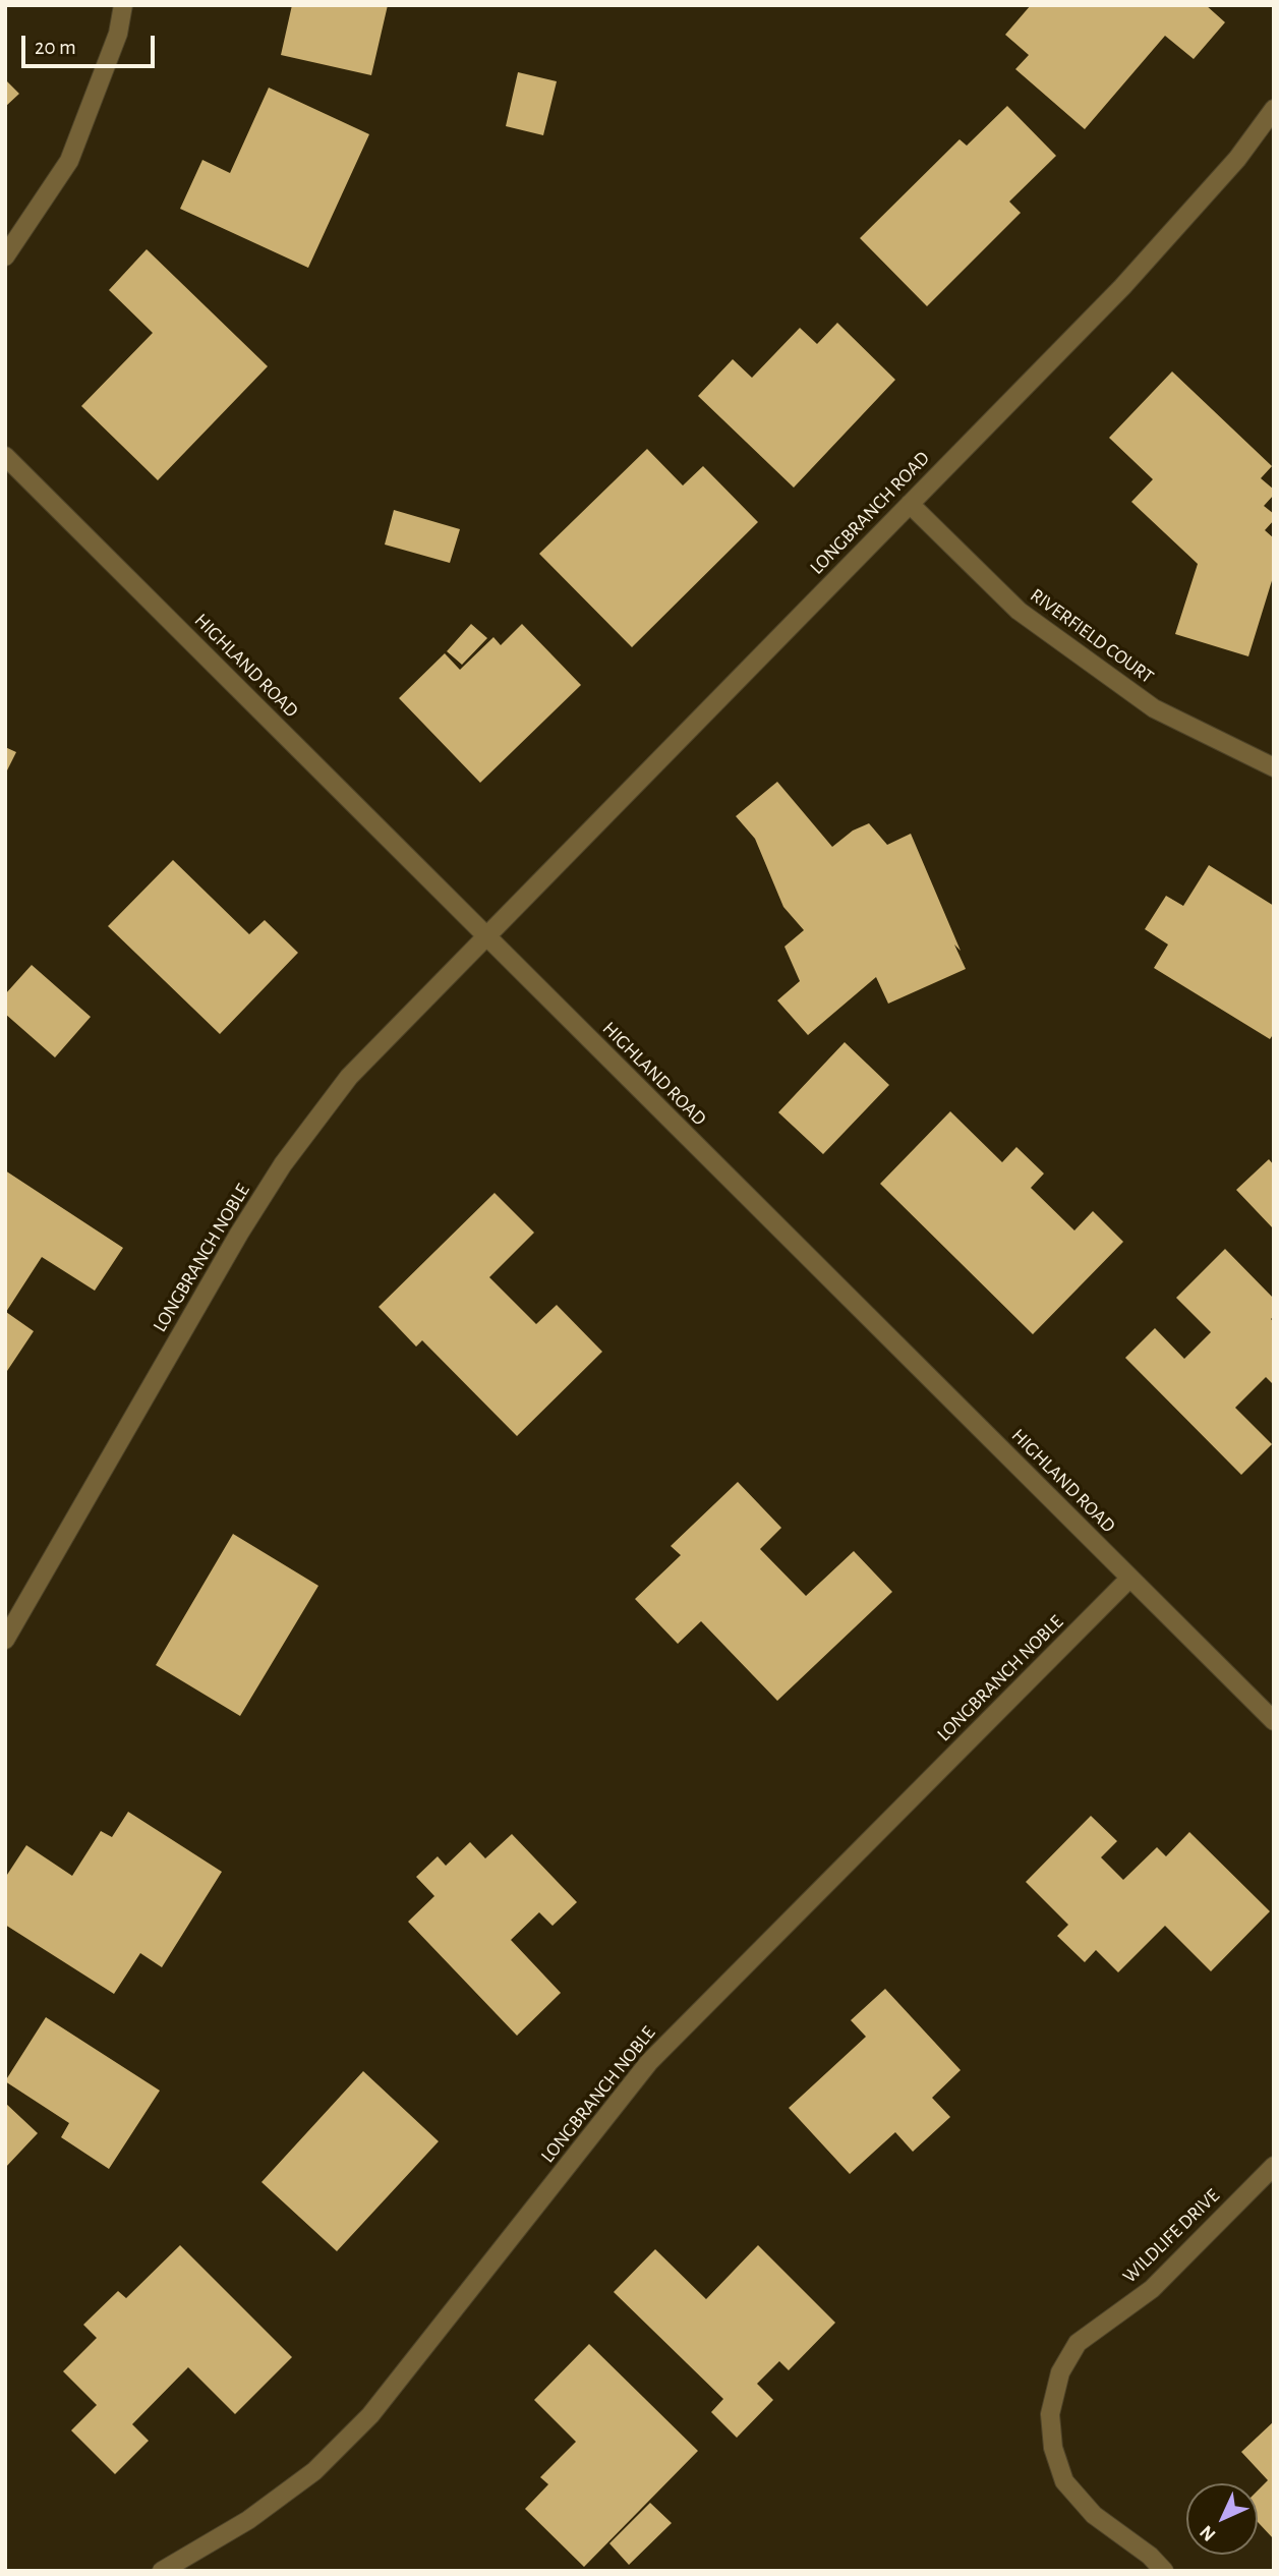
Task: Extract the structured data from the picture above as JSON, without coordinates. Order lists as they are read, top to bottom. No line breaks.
{"streets":{"street":["LONGBRANCH ROAD","RIVERFIELD COURT","HIGHLAND ROAD","LONGBRANCH NOBLE","WILDLIFE DRIVE"]},"crossings":[["LONGBRANCH ROAD","RIVERFIELD COURT"],["LONGBRANCH ROAD","HIGHLAND ROAD"],["LONGBRANCH ROAD","LONGBRANCH NOBLE"],["HIGHLAND ROAD","LONGBRANCH NOBLE"]],"scale_bar":"20 m","north":"bottom left"}
